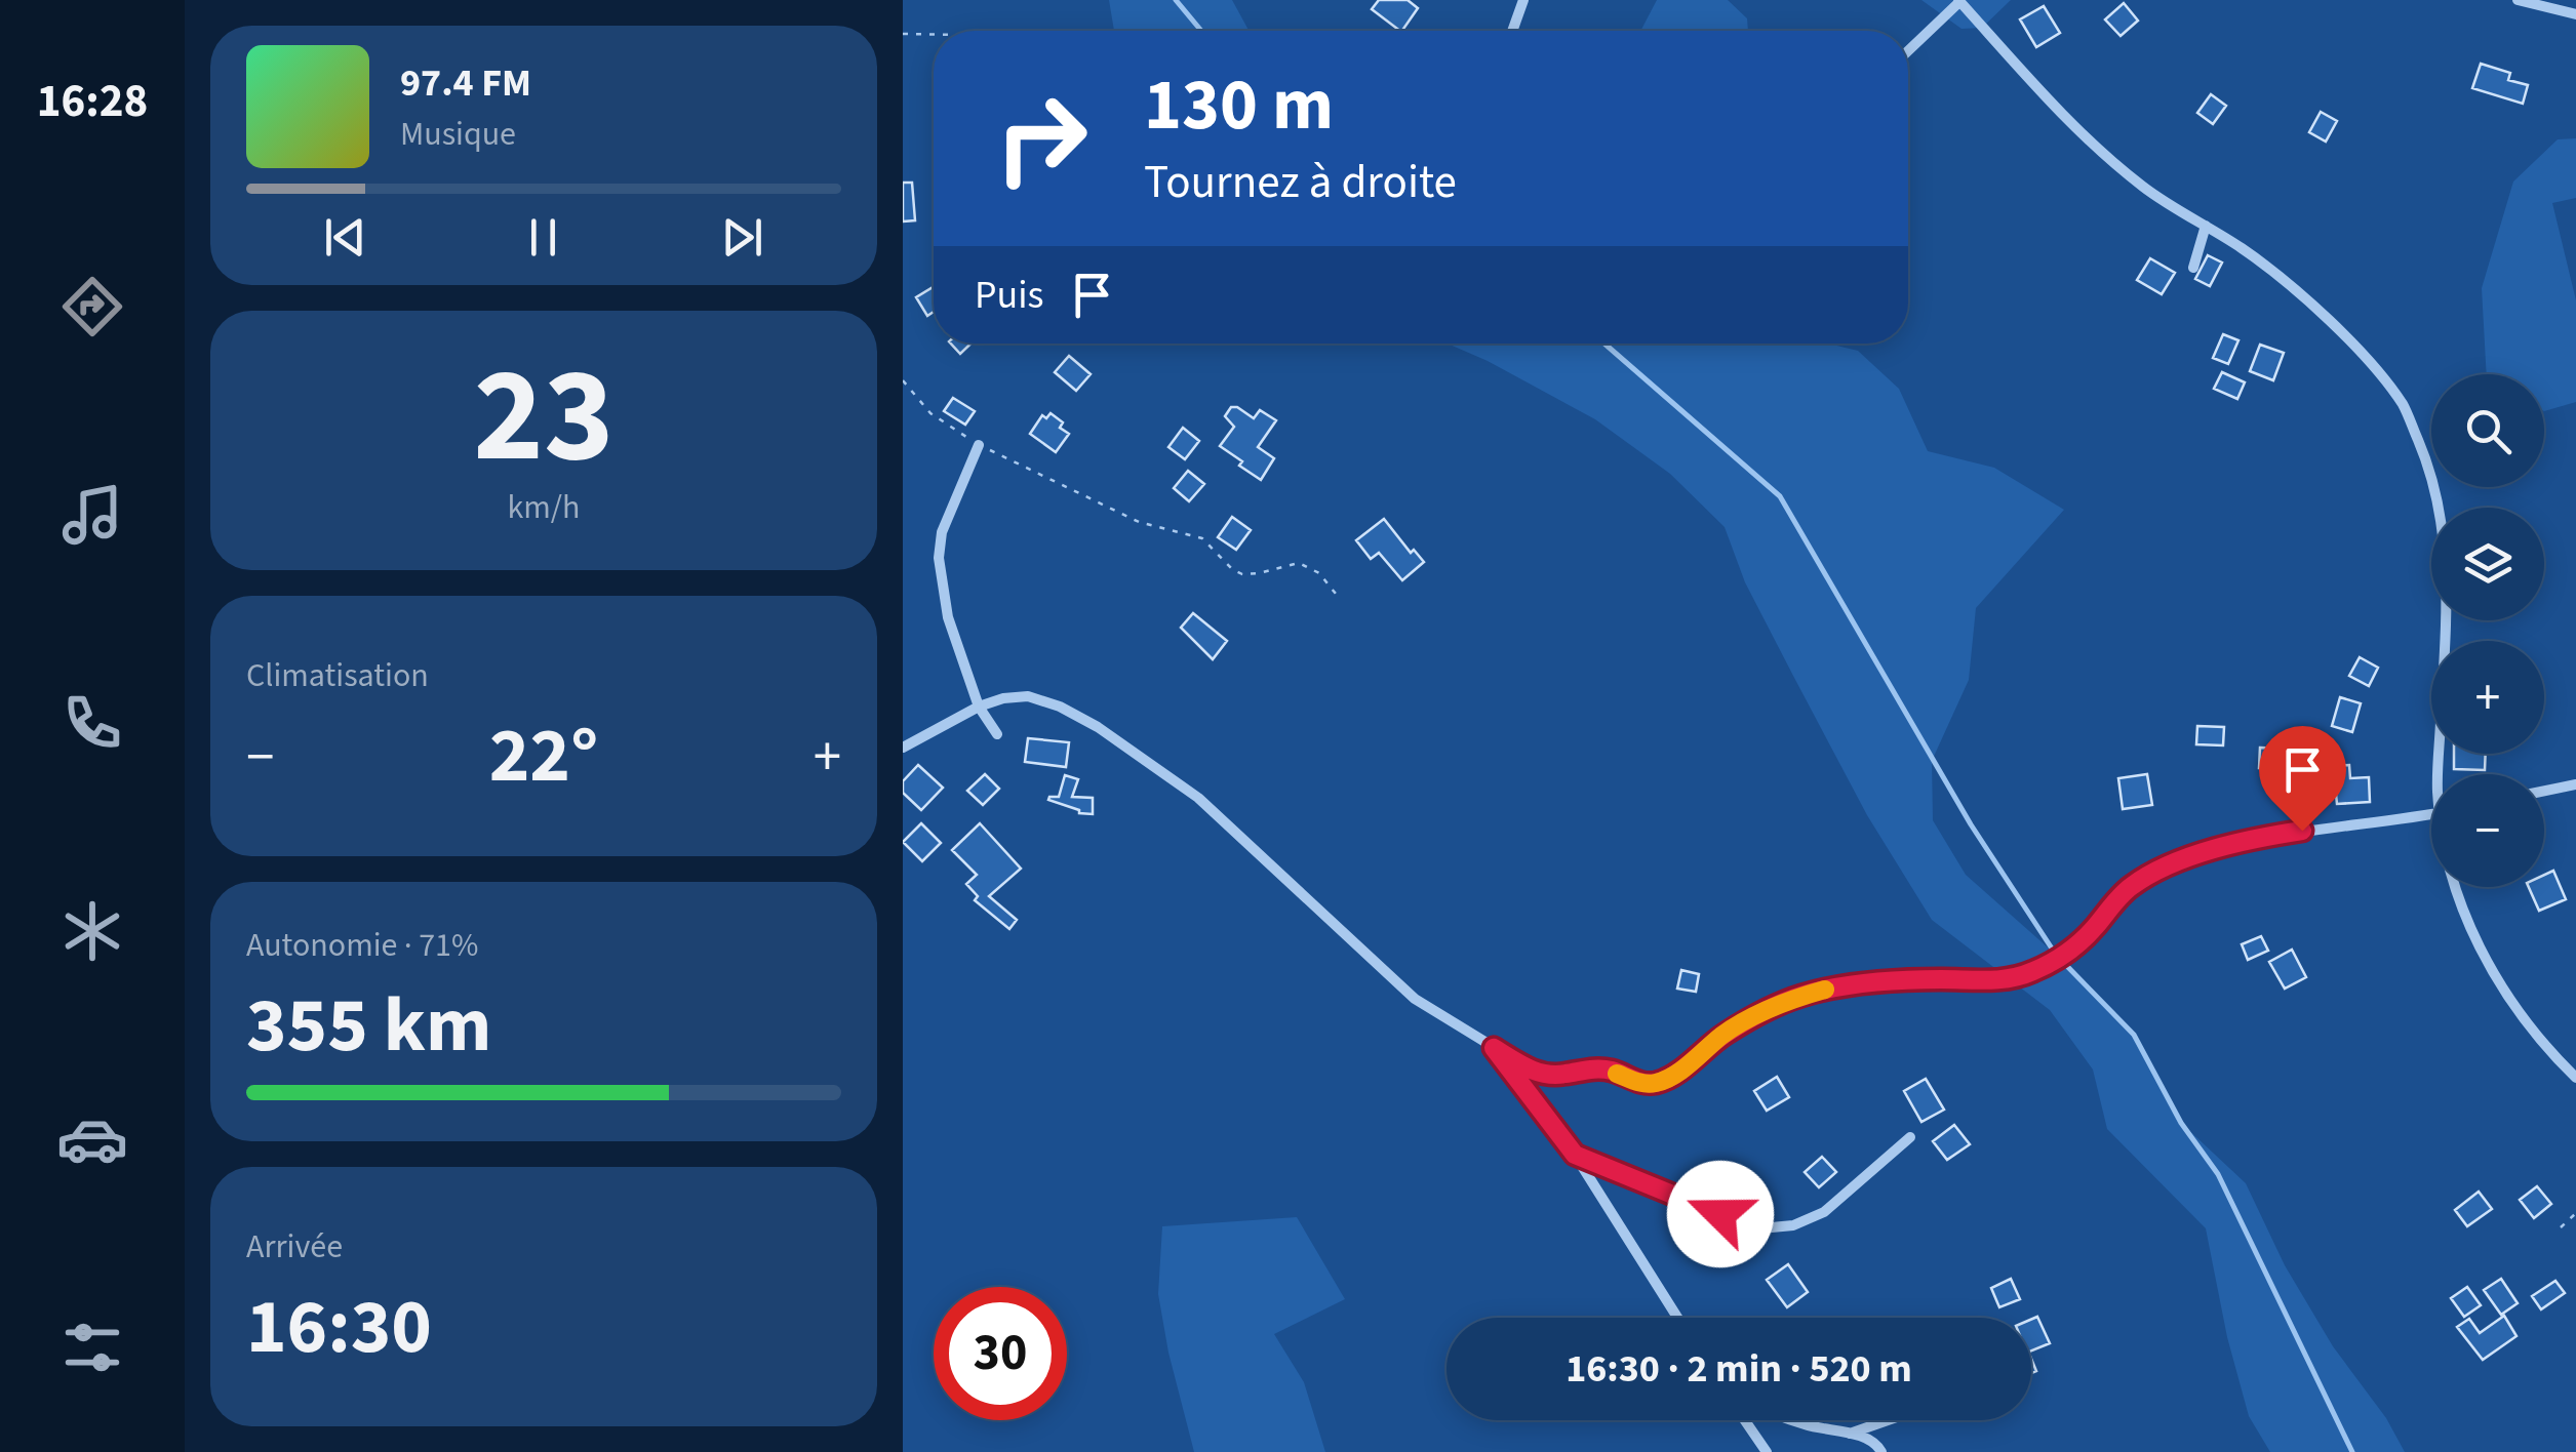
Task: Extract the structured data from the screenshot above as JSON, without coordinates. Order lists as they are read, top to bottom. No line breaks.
{"page":{"tabs":"16:28","turn":["130 m","Tournez à droite"],"song":["97.4 FM","Musique"],"then":"Puis","tile":[["23","km/h"],"Climatisation",["Autonomie · 71%","355 km"],["Arrivée","16:30"]],"map_buttons":["+","−"],"heat":["−","22°","+"],"limit":"30","trip":"16:30 · 2 min · 520 m"}}
